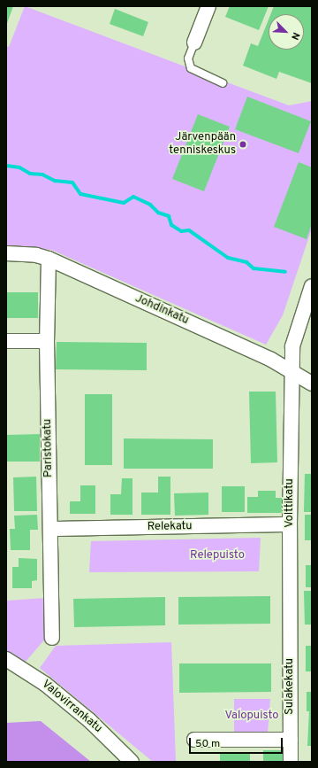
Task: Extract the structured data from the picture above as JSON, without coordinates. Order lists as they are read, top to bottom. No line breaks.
{"streets":{"street":["Johdinkatu","Paristokatu","Volttikatu","Relekatu","Sulakekatu","Valovirrankatu"]},"crossings":[["Johdinkatu","Paristokatu"],["Johdinkatu","Volttikatu"],["Paristokatu","Relekatu"],["Volttikatu","Relekatu"],["Volttikatu","Sulakekatu"]],"parks":["Relepuisto","Valopuisto"],"places":["Järvenpään tenniskeskus"],"scale_bar":"50 m","north":"bottom right"}
